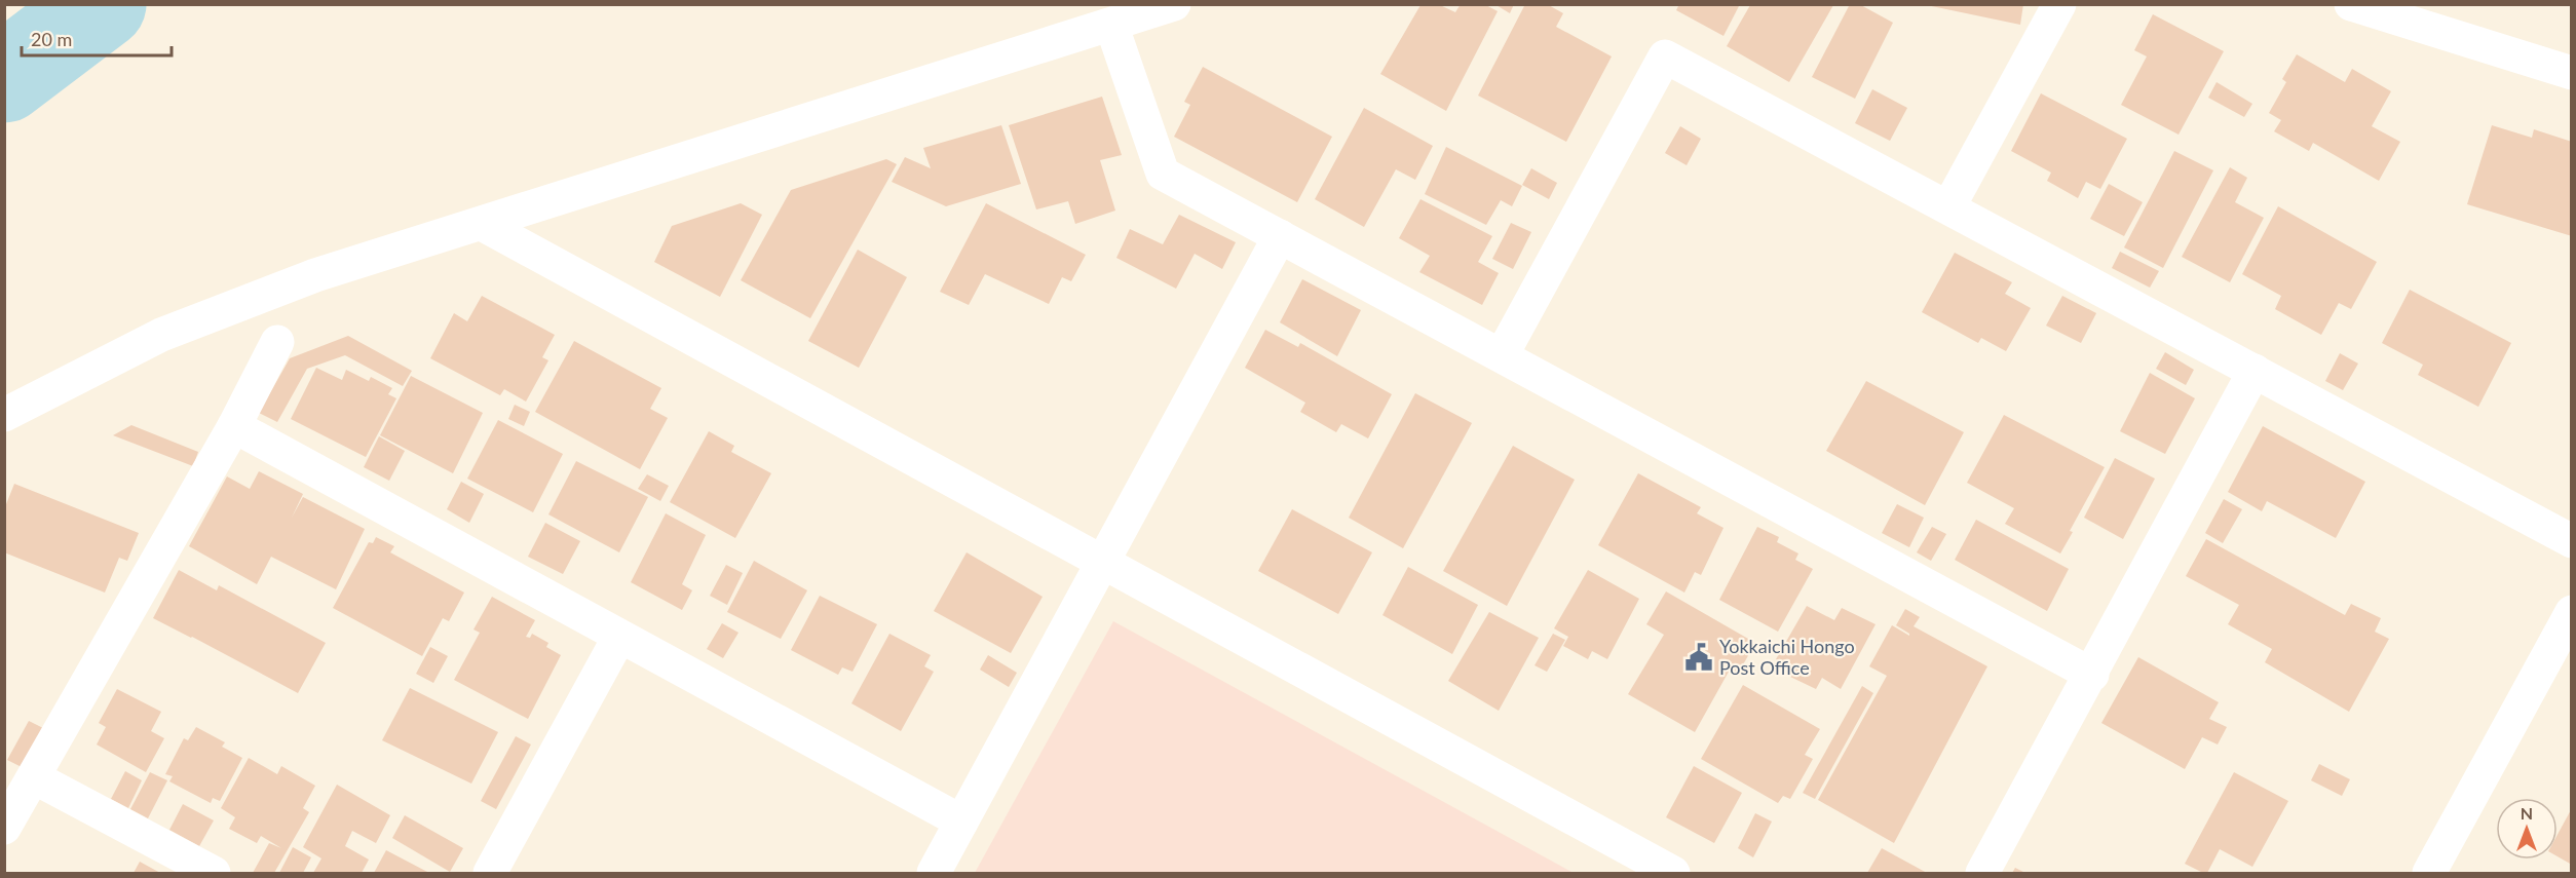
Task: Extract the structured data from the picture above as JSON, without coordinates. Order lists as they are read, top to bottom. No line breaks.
{"places":{"public building":["Yokkaichi Hongo Post Office"]},"scale_bar":"20 m","north":"top"}
